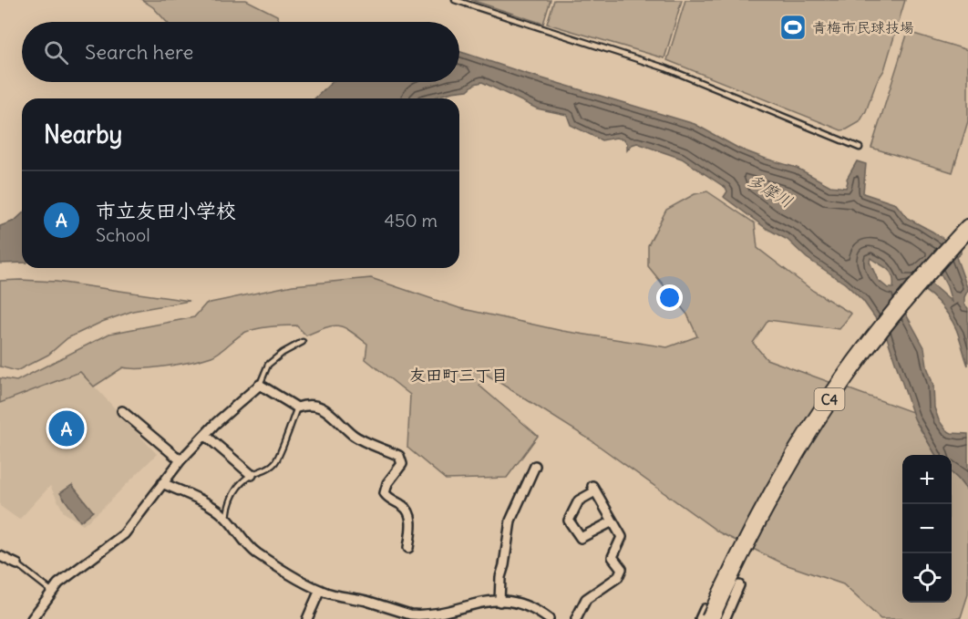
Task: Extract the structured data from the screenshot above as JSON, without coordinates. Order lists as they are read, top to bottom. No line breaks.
{"streets":{"highway":["C4"]},"districts":["友田町三丁目"],"water":["多摩川"],"places":{"sports":["青梅市民球技場"]},"page":{"search":"Search here","heading":"Nearby","list":[{"mark":"A","name":"市立友田小学校","note":"School","value":"450 m"}],"pins":"A","map_buttons":["+","−"]}}
